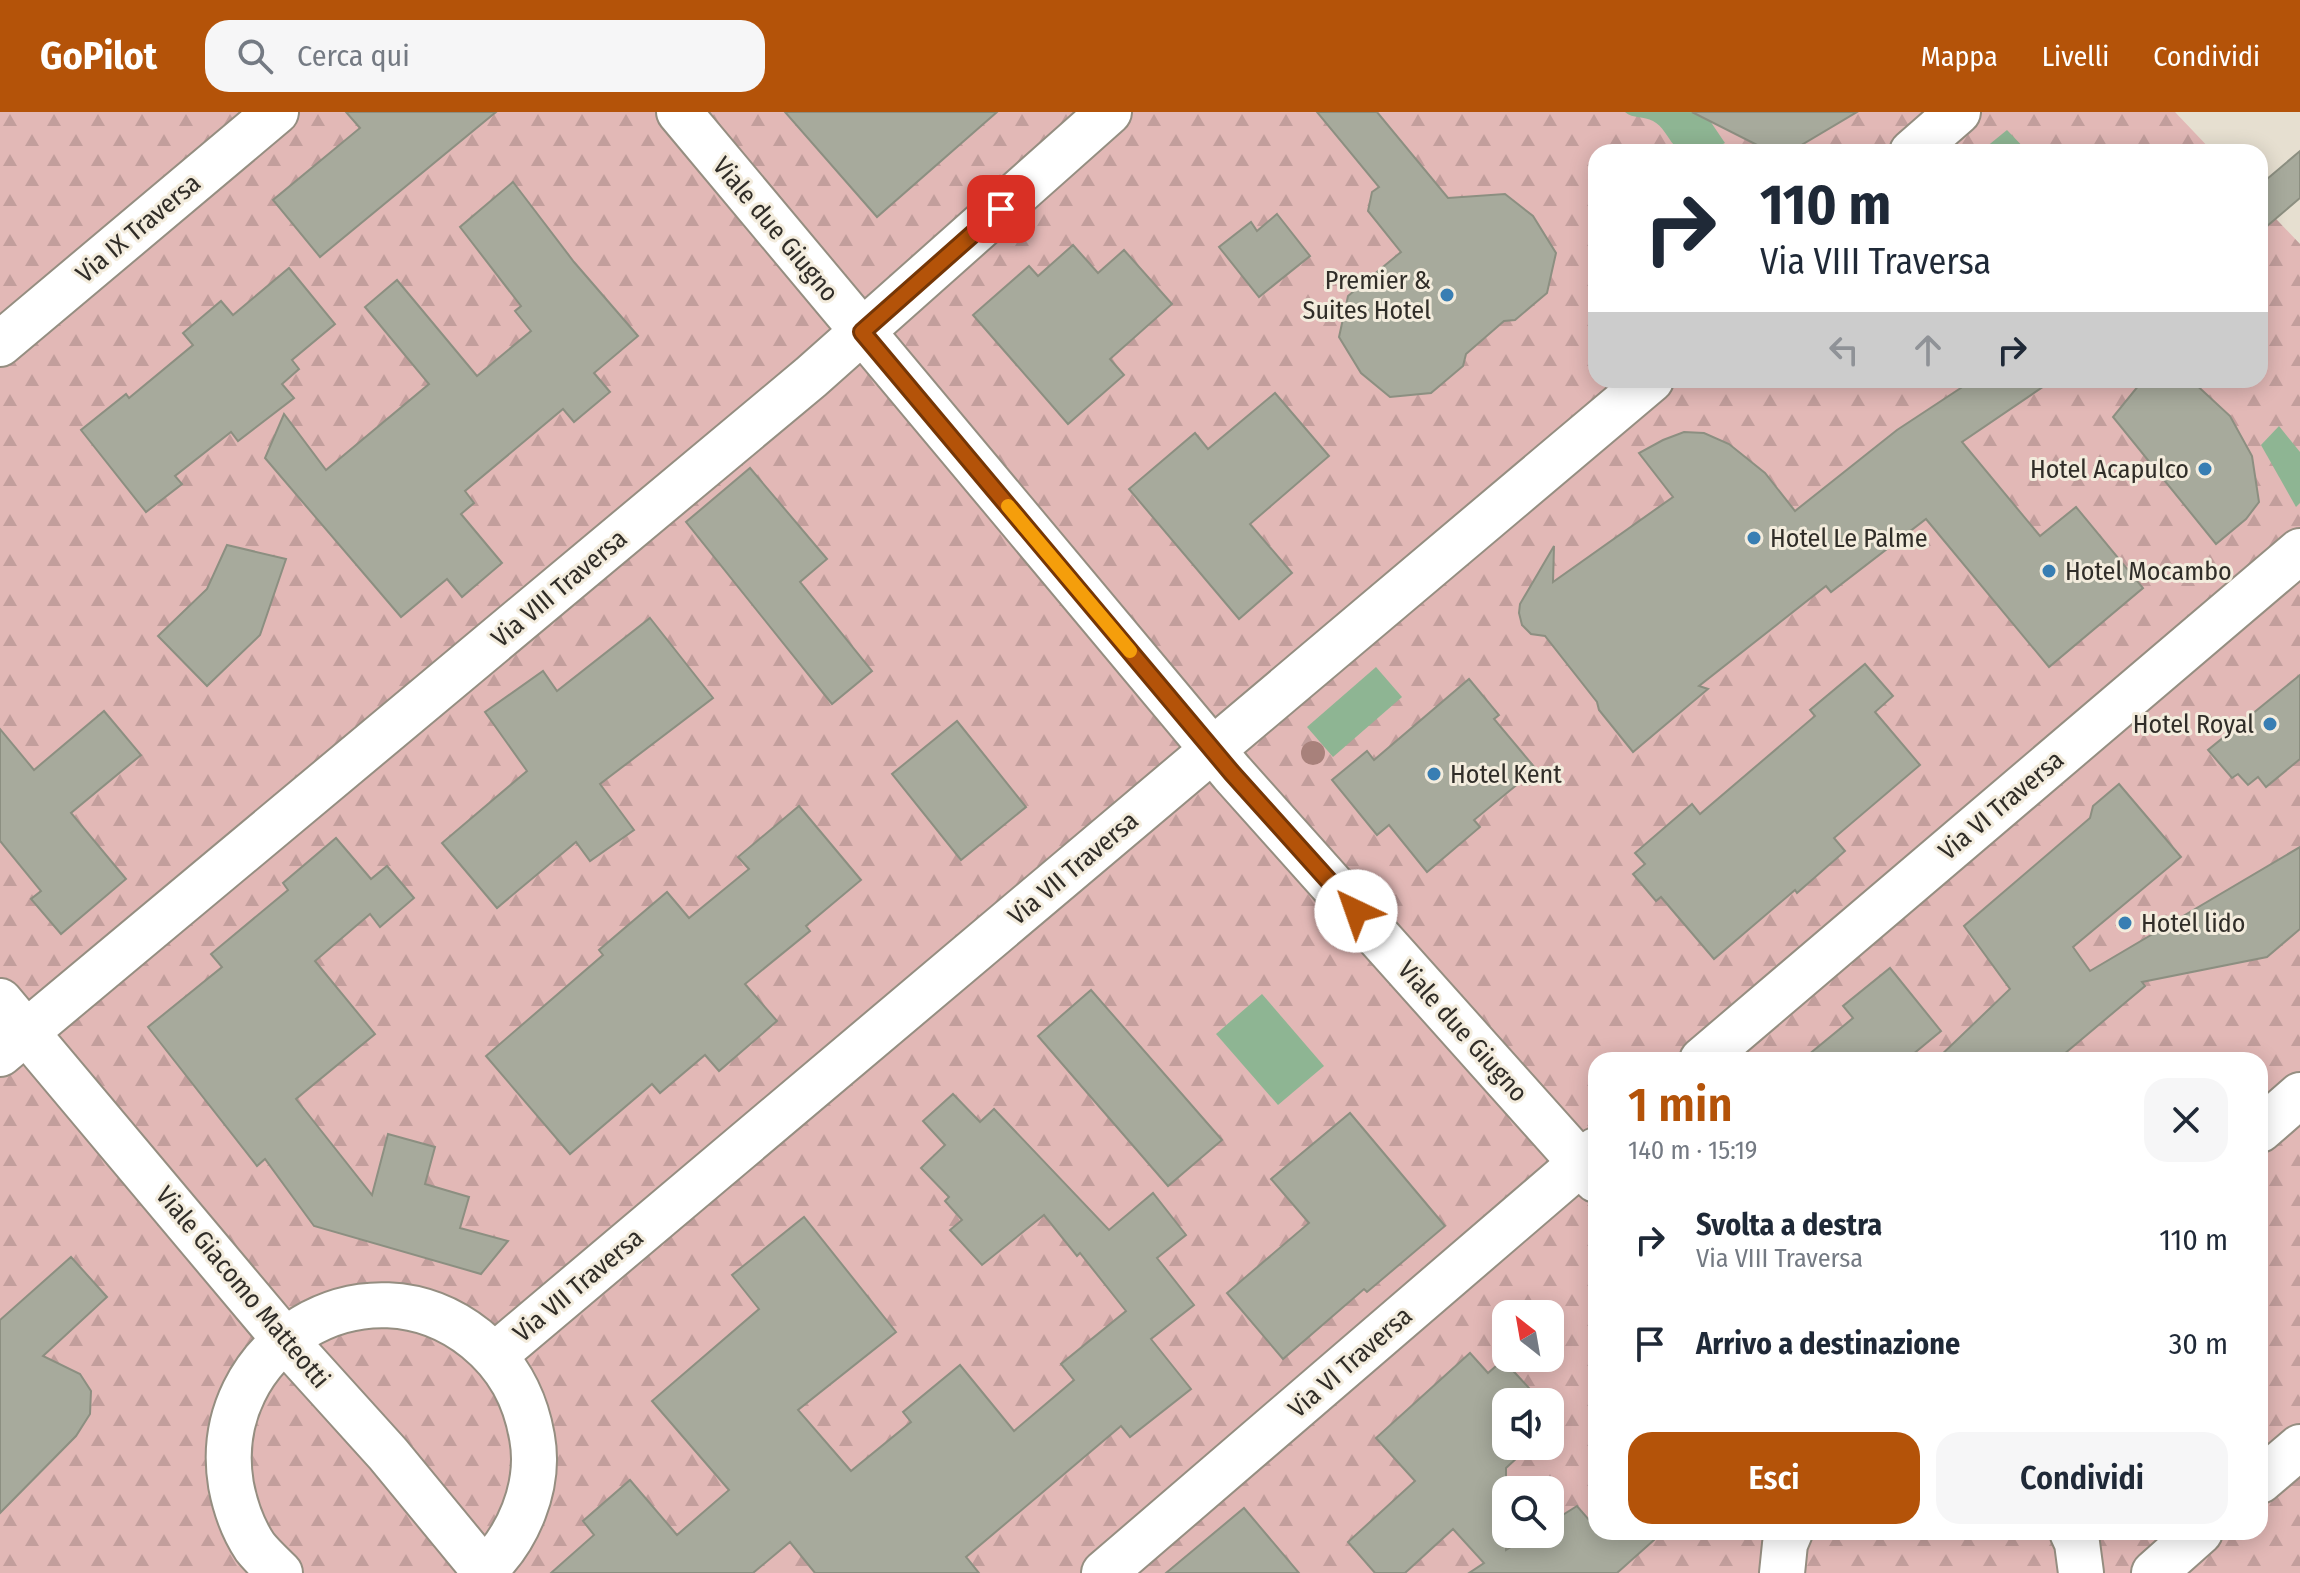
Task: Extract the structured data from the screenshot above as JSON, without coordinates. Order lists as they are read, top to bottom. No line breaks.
{"streets":{"street":["Via IX Traversa","Viale due Giugno","Via VIII Traversa","Via VI Traversa","Via VII Traversa","Viale Giacomo Matteotti"]},"crossings":[["Viale due Giugno","Via VIII Traversa"],["Viale due Giugno","Via VII Traversa"],["Via VIII Traversa","Viale Giacomo Matteotti"]],"places":["Premier & Suites Hotel","Hotel Acapulco","Hotel Le Palme","Hotel Mocambo","Hotel Royal","Hotel Kent","Hotel lido"],"north":"top left","page":{"header":"GoPilot","search":"Cerca qui","nav":["Mappa","Livelli","Condividi"],"turn":["110 m","Via VIII Traversa"],"heading":["1 min","140 m · 15:19"],"list":[{"name":"Svolta a destra","note":"Via VIII Traversa","value":"110 m"},{"name":"Arrivo a destinazione","value":"30 m"}],"buttons":["Esci","Condividi"]}}
